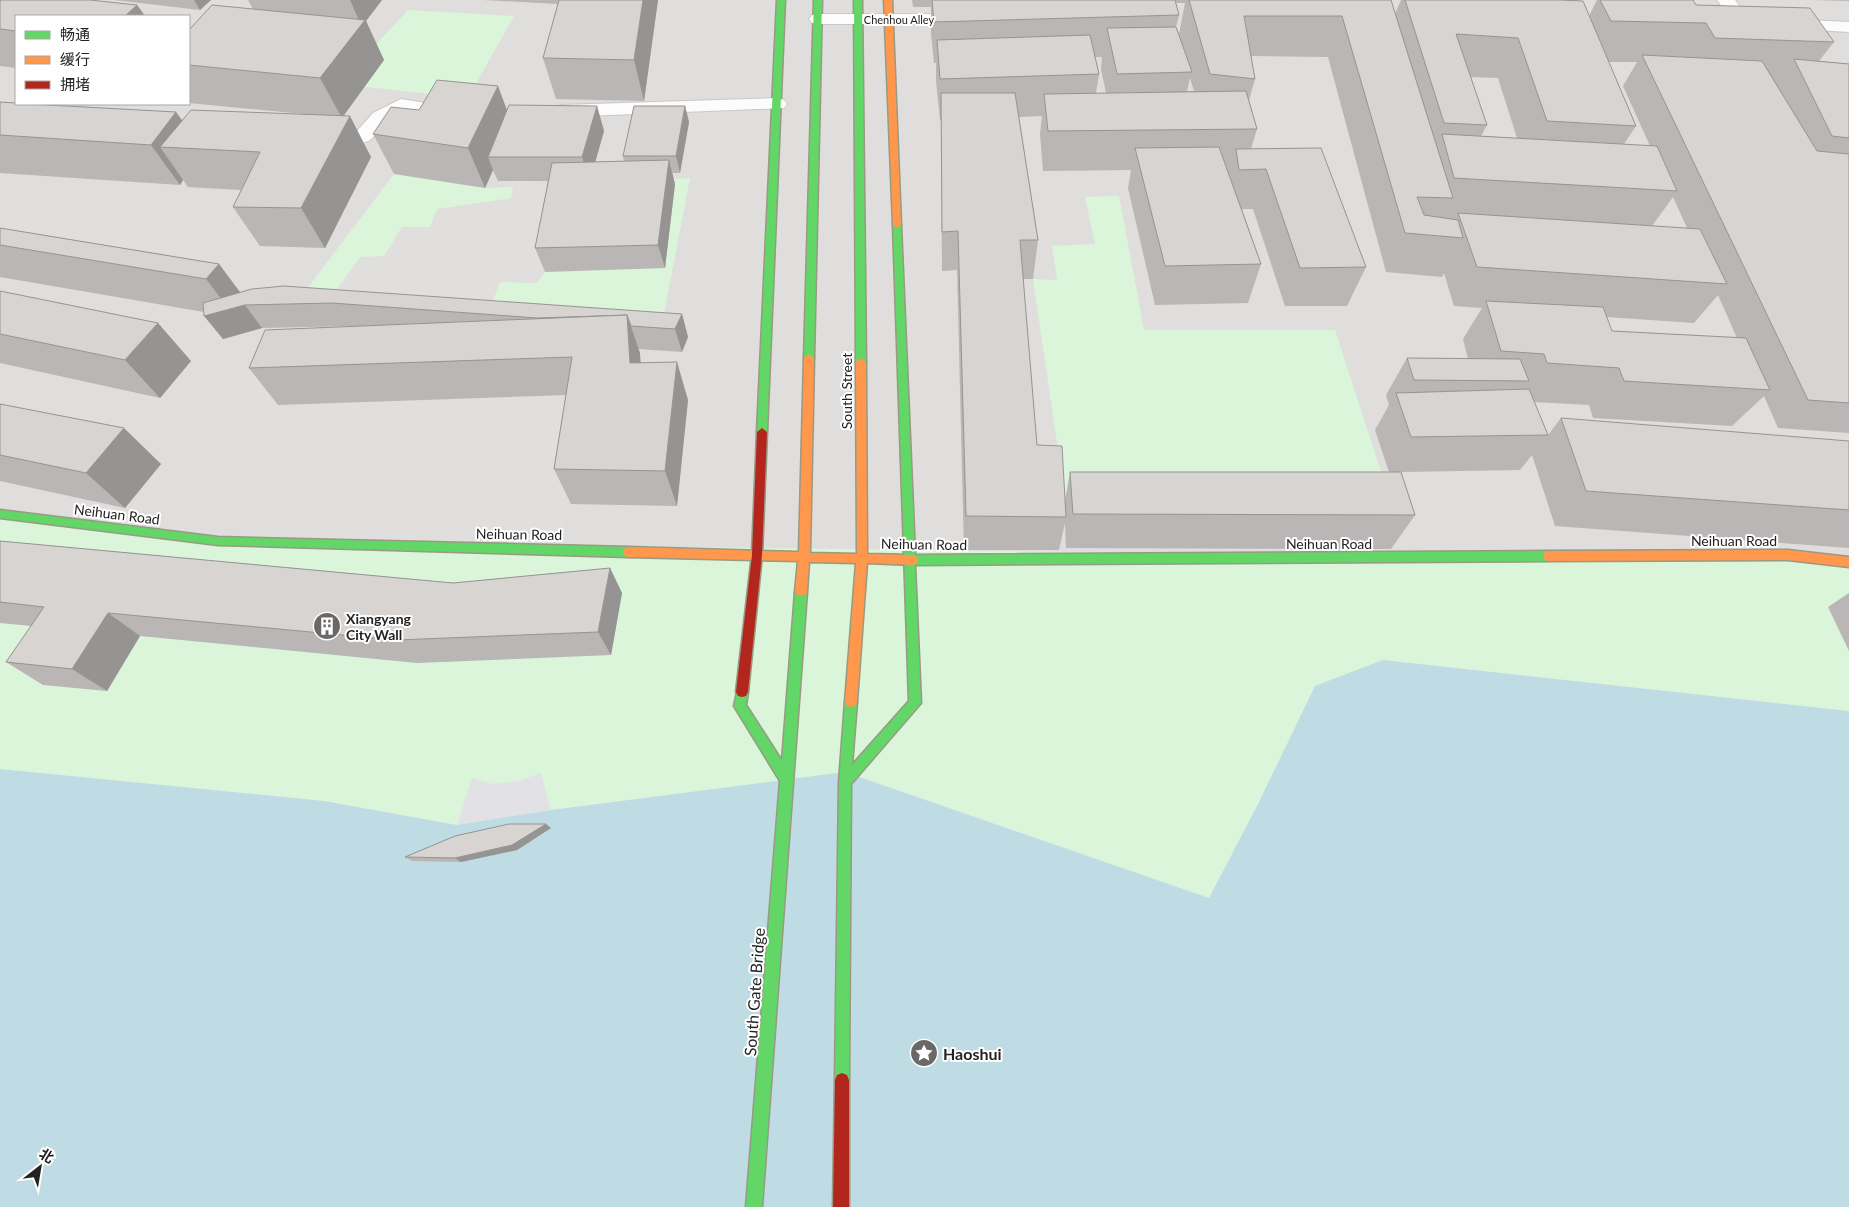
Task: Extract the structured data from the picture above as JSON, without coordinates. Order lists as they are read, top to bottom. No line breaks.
{"streets":{"street":["Chenhou Alley","South Street","Neihuan Road","South Gate Bridge"]},"crossings":[["Chenhou Alley","South Street"],["South Street","Neihuan Road"]],"places":{"building":["Xiangyang City Wall"],"place":["Haoshui"]},"legend":["畅通","缓行","拥堵"],"north":"top right"}
